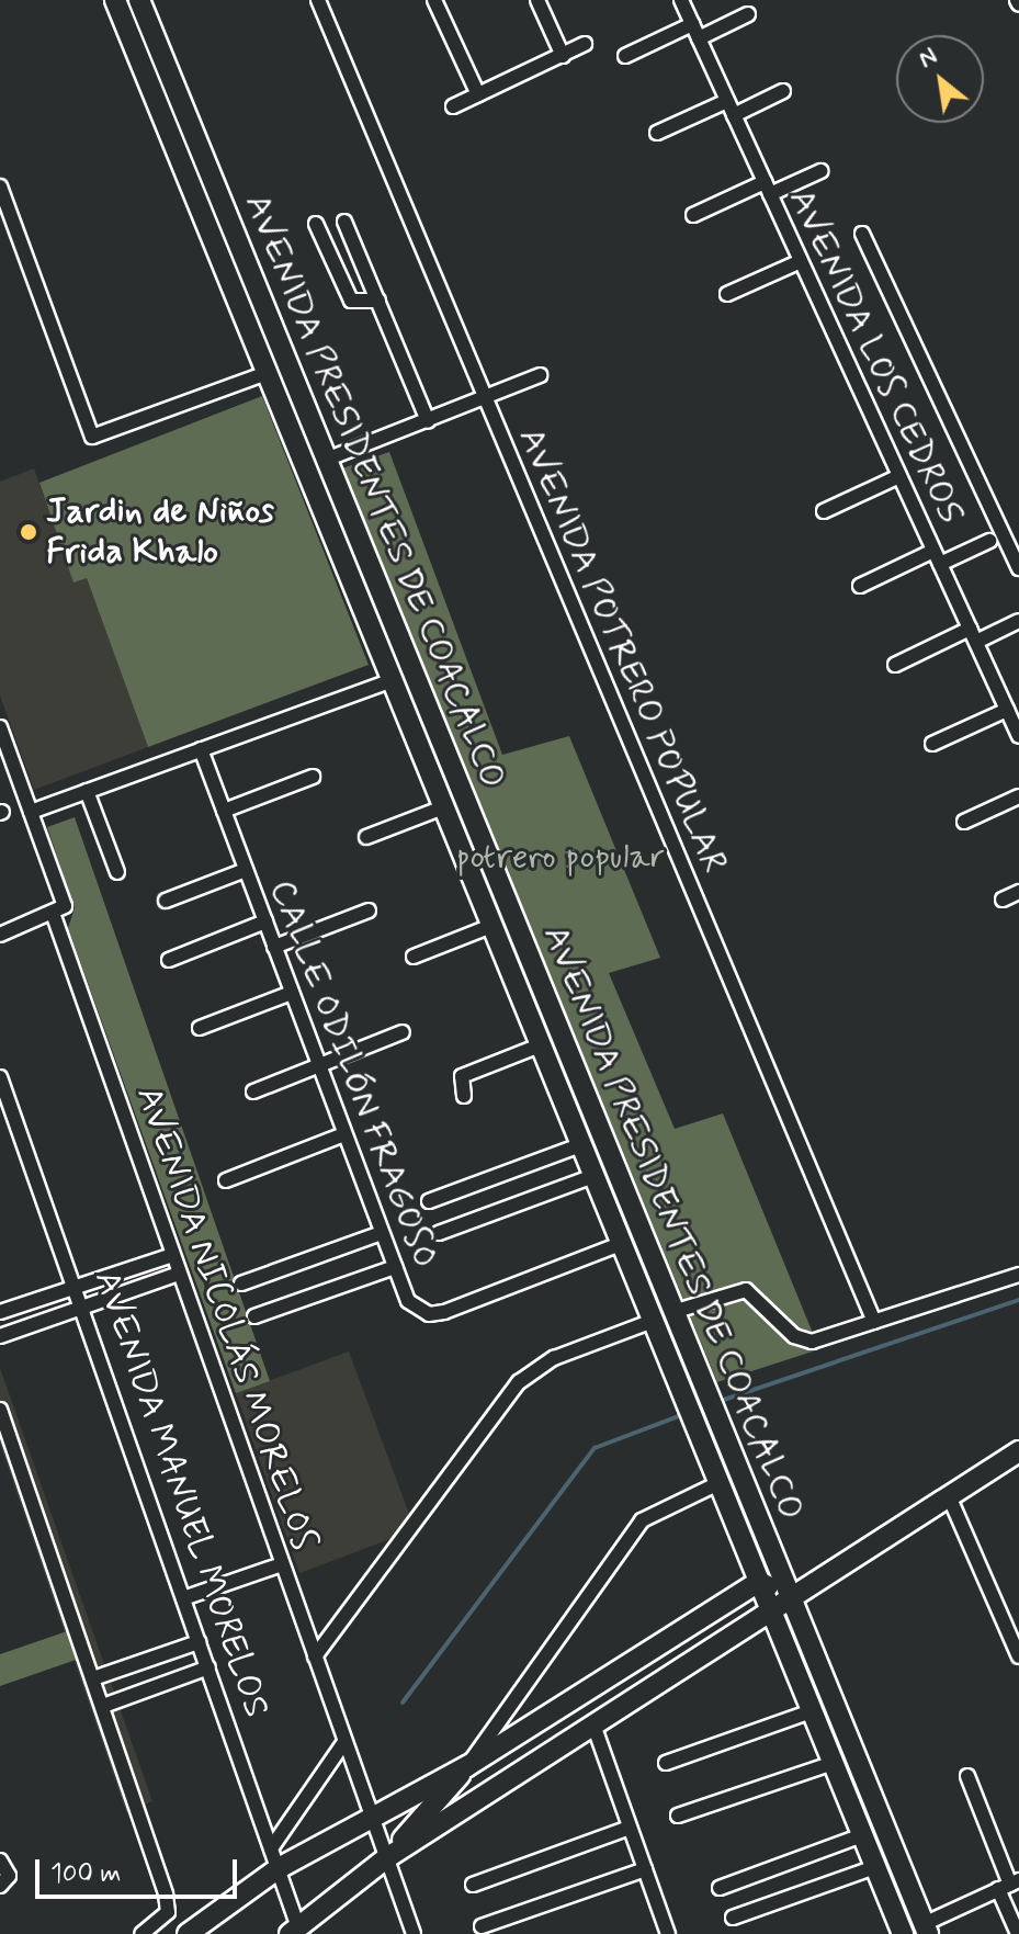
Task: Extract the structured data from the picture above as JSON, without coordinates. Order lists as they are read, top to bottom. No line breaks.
{"streets":{"street":["AVENIDA LOS CEDROS","AVENIDA PRESIDENTES DE COACALCO","AVENIDA POTRERO POPULAR","CALLE ODILÓN FRAGOSO","AVENIDA NICOLÁS MORELOS","AVENIDA MANUEL MORELOS"]},"crossings":[["AVENIDA PRESIDENTES DE COACALCO","CALLE ODILÓN FRAGOSO"]],"parks":["potrero popular"],"places":["Jardin de Niños Frida Khalo"],"scale_bar":"100 m","north":"top left"}
